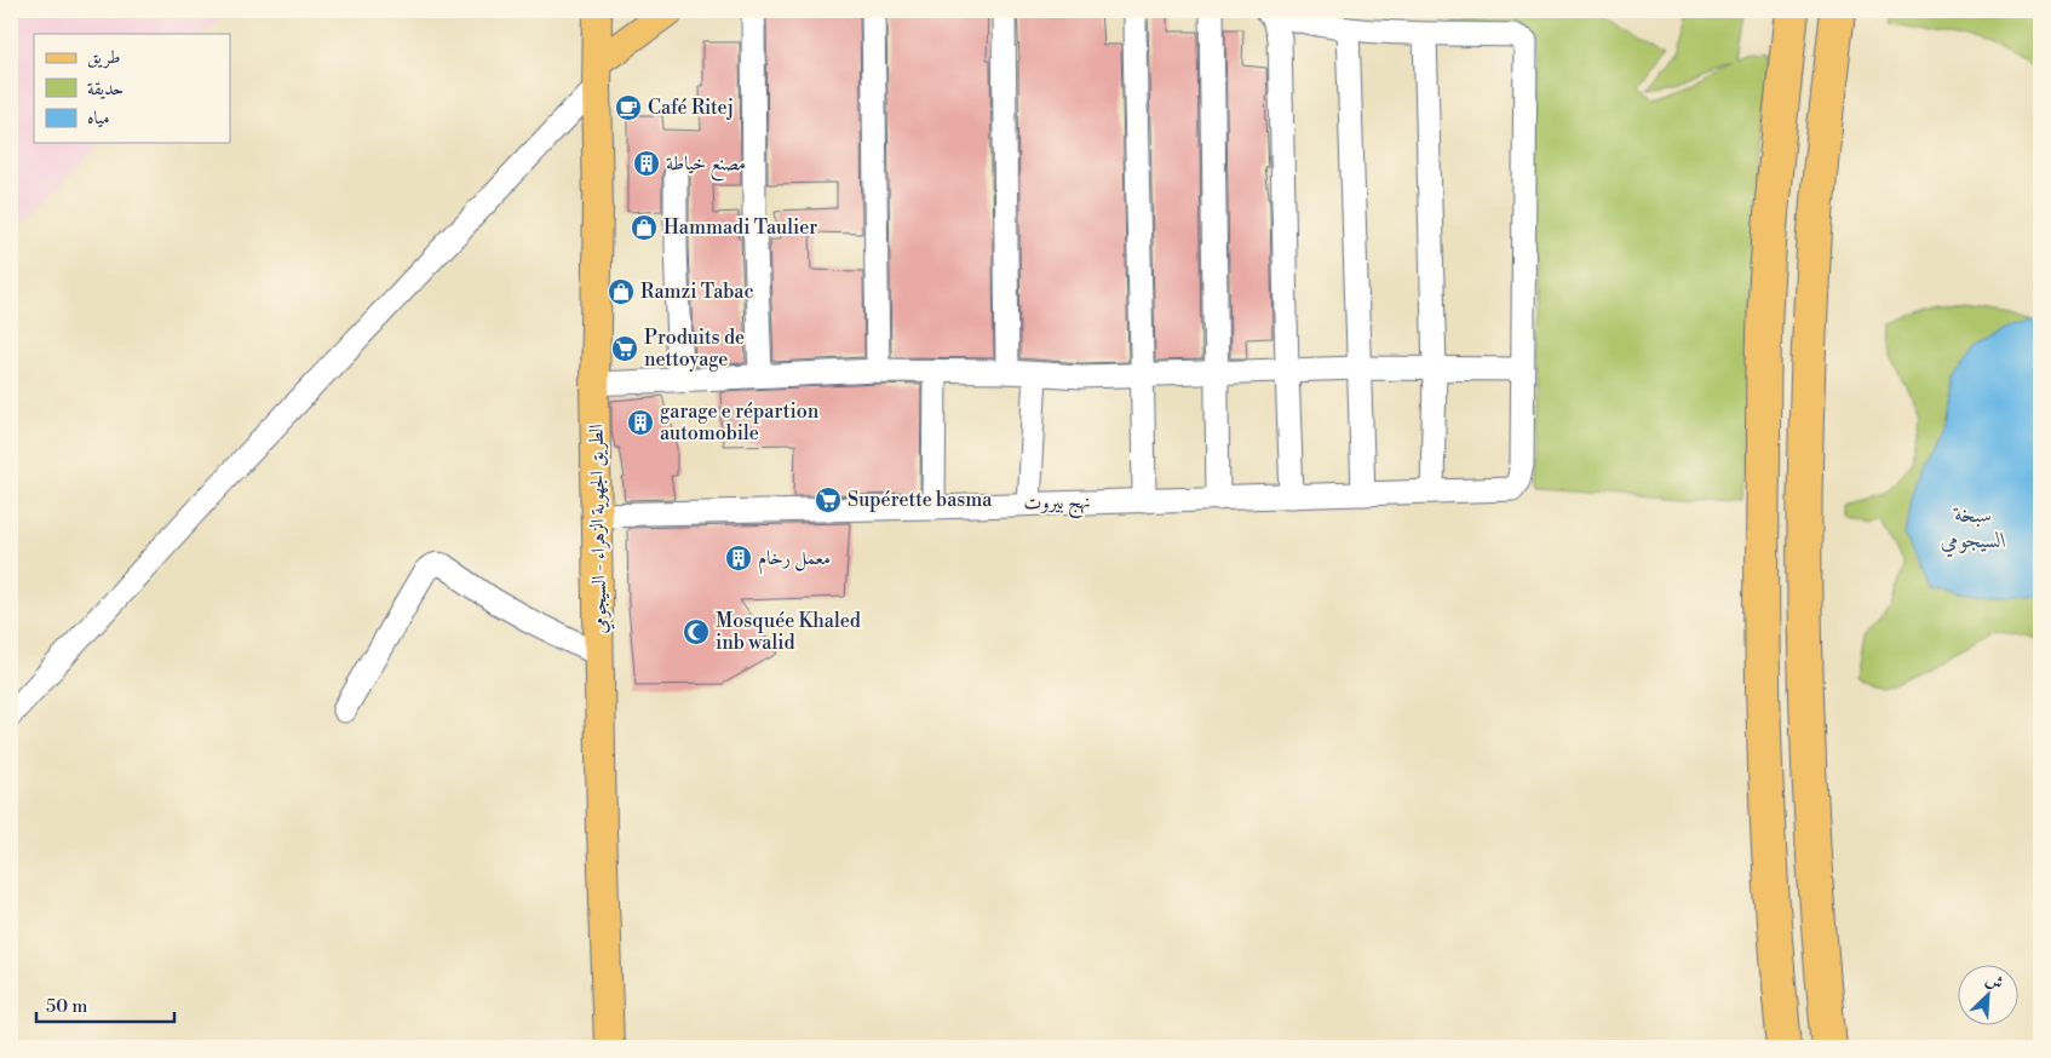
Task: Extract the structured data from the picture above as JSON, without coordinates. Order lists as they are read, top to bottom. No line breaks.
{"streets":{"main road":["الطريق الجهوية الزهراء - السيجومي"],"street":["نهج بيروت"]},"crossings":[["نهج بيروت","الطريق الجهوية الزهراء - السيجومي"]],"water":["سبخة السيجومي"],"places":{"cafe":["Café Ritej"],"building":["مصنع خياطة","garage e répartion automobile","معمل رخام"],"shop":["Hammadi Taulier","Ramzi Tabac"],"supermarket":["Produits de nettoyage","Supérette basma"],"mosque":["Mosquée Khaled inb walid"]},"legend":["طريق","حديقة","مياه"],"scale_bar":"50 m","north":"top right"}
